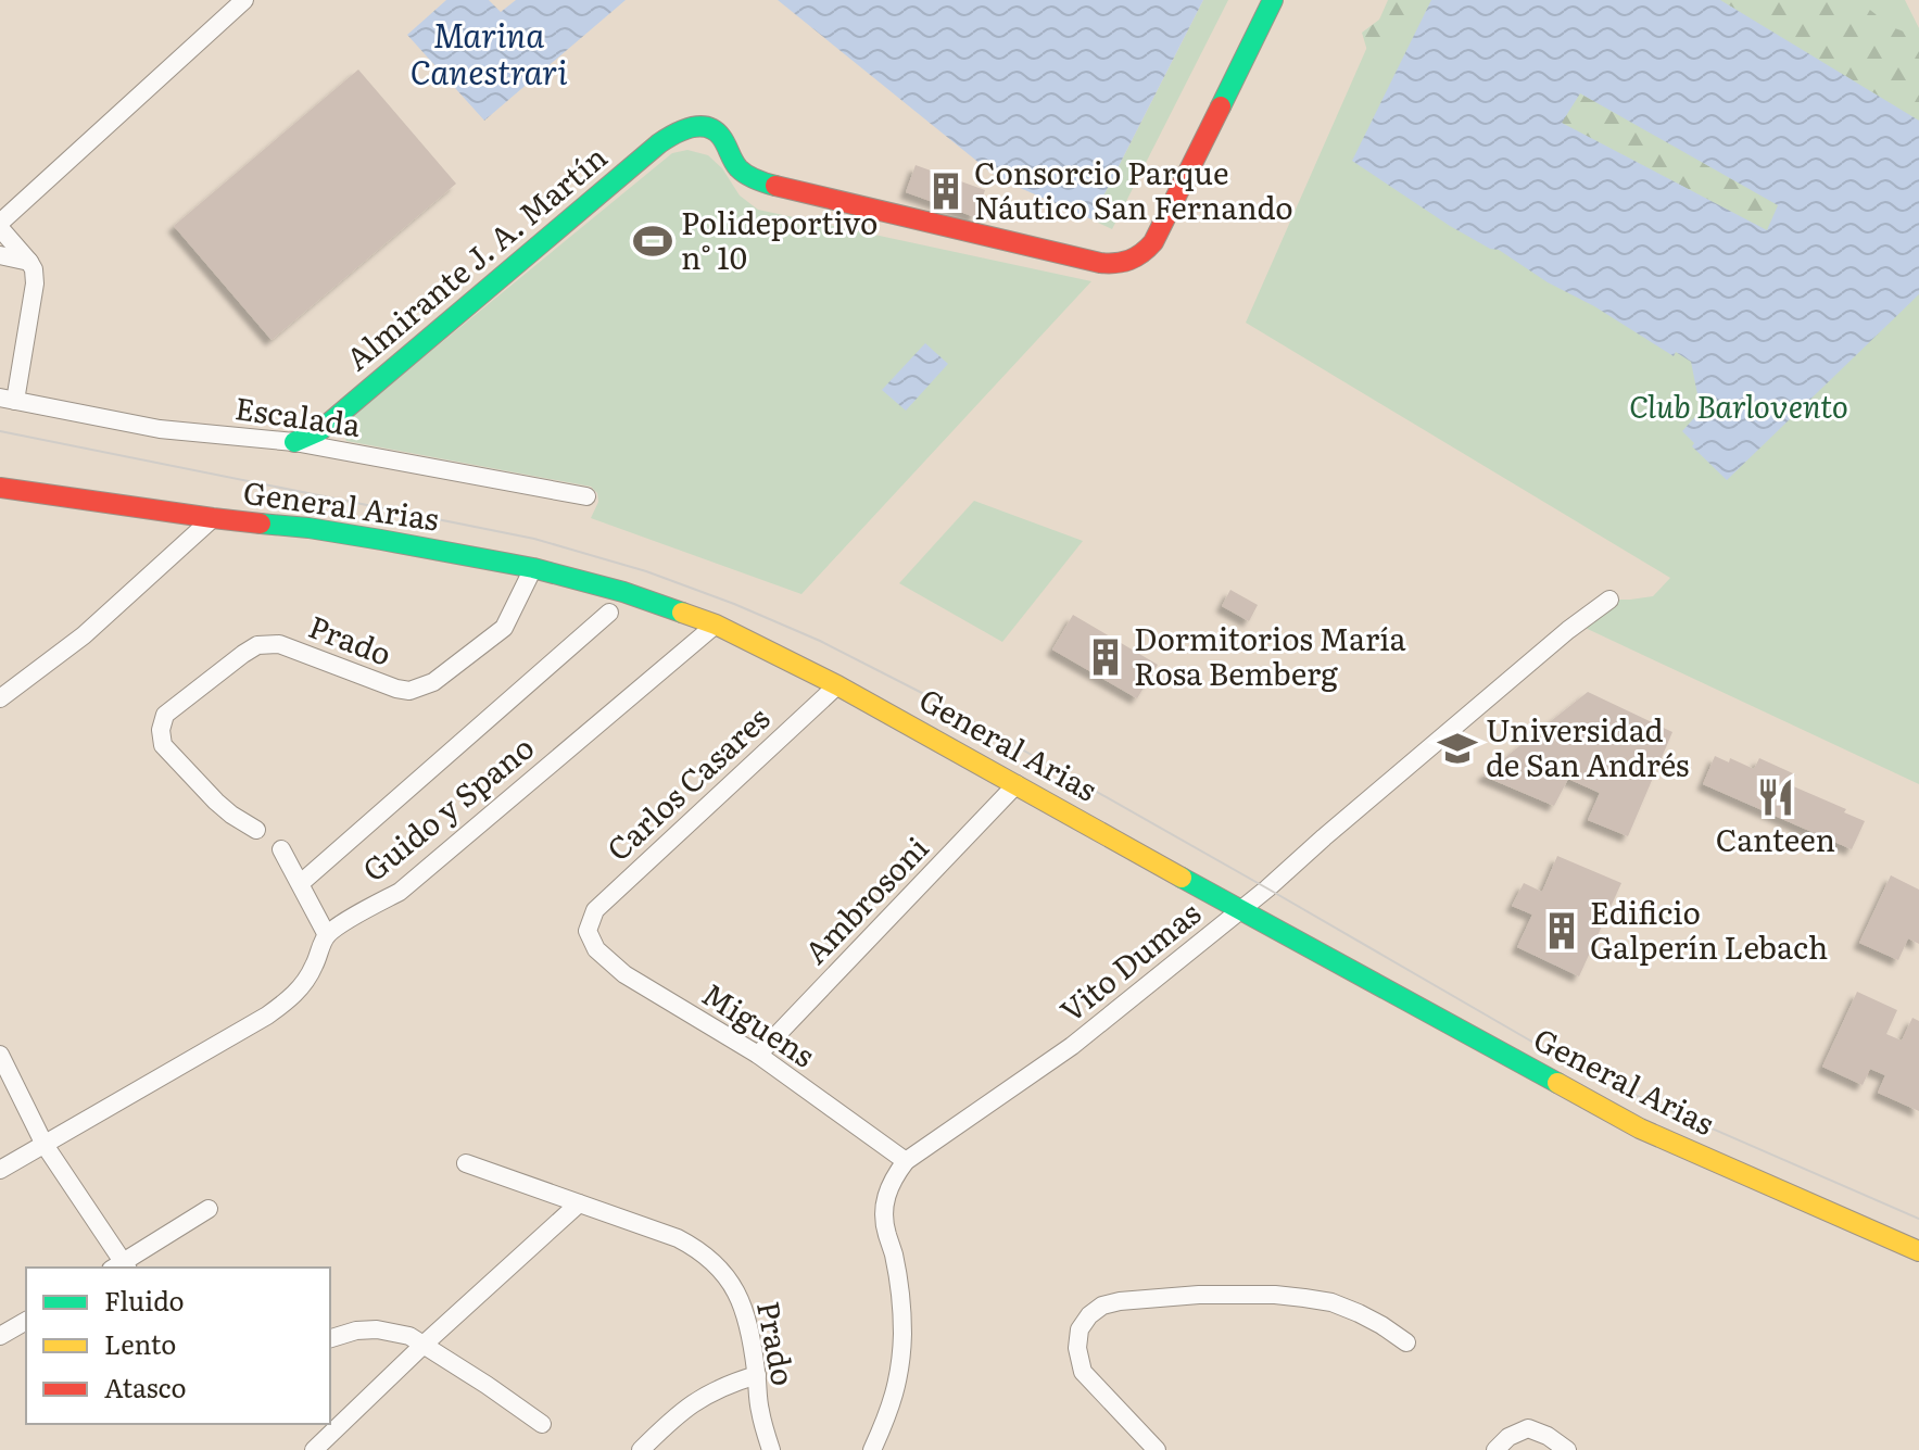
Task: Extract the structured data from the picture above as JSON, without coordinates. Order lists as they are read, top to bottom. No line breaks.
{"streets":{"street":["Almirante J. A. Martín","Escalada","General Arias","Prado","Carlos Casares","Guido y Spano","Ambrosoni","Vito Dumas","Miguens"]},"crossings":[["Almirante J. A. Martín","Escalada"],["General Arias","Prado"],["General Arias","Carlos Casares"],["General Arias","Guido y Spano"],["General Arias","Ambrosoni"],["General Arias","Vito Dumas"],["Carlos Casares","Miguens"],["Ambrosoni","Miguens"],["Vito Dumas","Miguens"]],"water":["Marina Canestrari"],"parks":["Club Barlovento"],"places":{"building":["Consorcio Parque Náutico San Fernando","Dormitorios María Rosa Bemberg","Edificio Galperín Lebach"],"sports":["Polideportivo n° 10"],"school or university":["Universidad de San Andrés"],"restaurant":["Canteen"]},"legend":["Fluido","Lento","Atasco"]}
